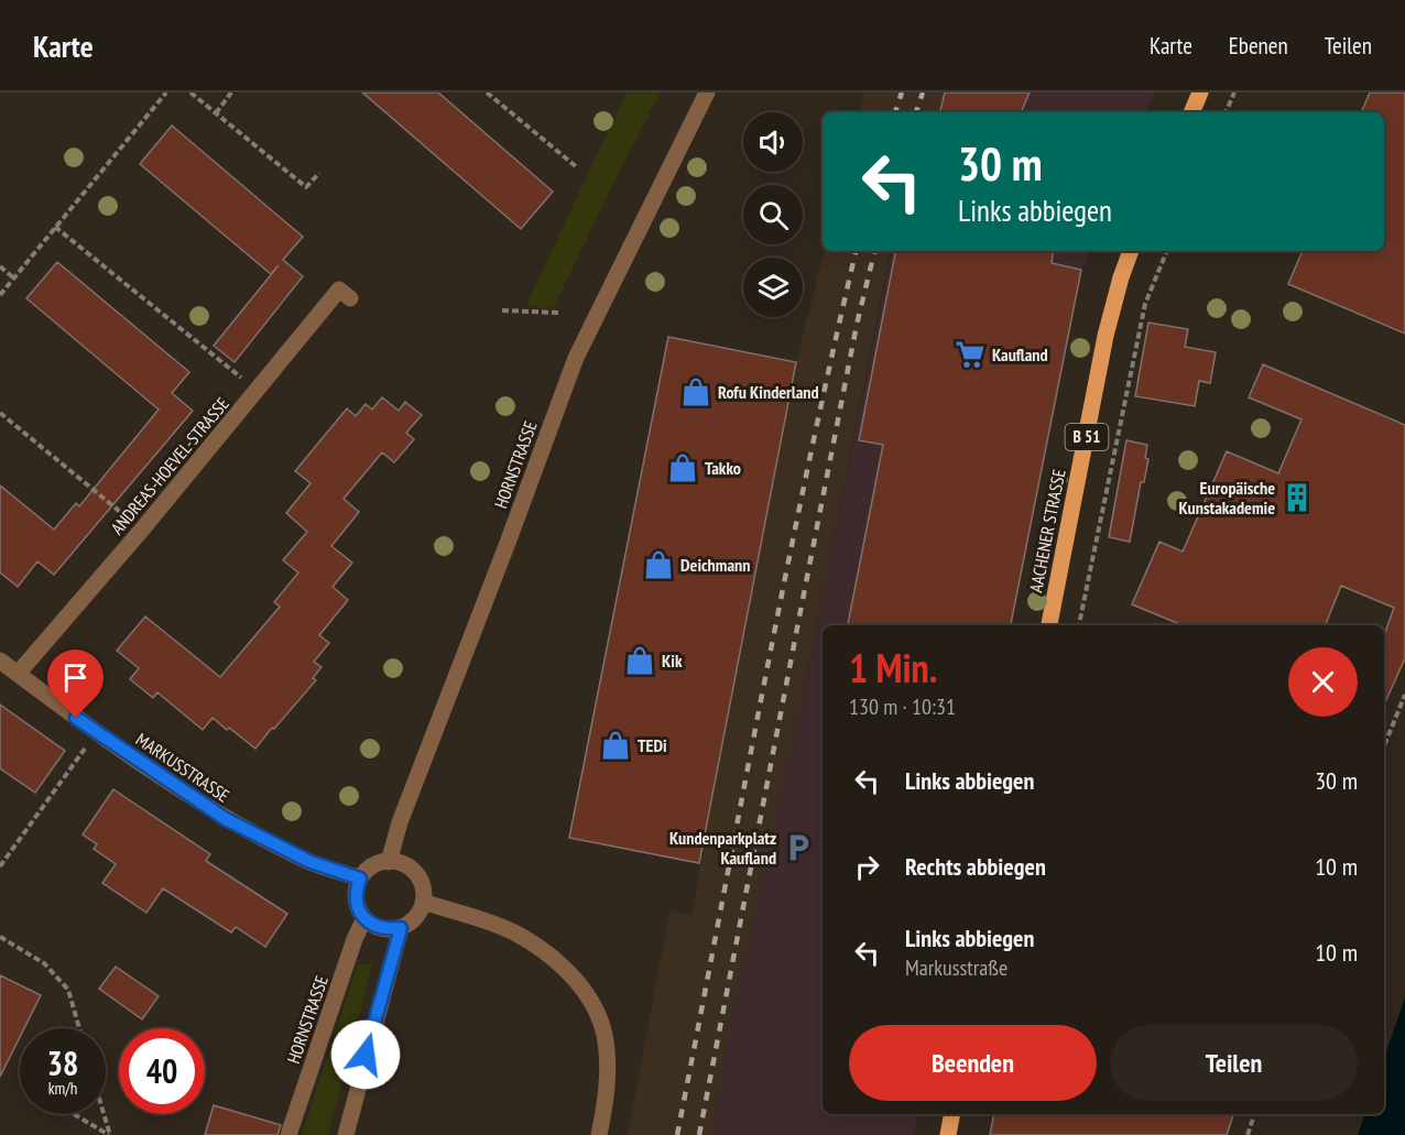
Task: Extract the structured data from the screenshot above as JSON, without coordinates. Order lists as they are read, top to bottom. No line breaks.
{"streets":{"main road":["B 51","AACHENER STRASSE"],"street":["HORNSTRASSE","ANDREAS-HOEVEL-STRASSE","MARKUSSTRASSE"]},"crossings":[["HORNSTRASSE","MARKUSSTRASSE"],["ANDREAS-HOEVEL-STRASSE","MARKUSSTRASSE"]],"places":{"supermarket":["Kaufland"],"shop":["Rofu Kinderland","Takko","Deichmann","Kik","TEDi"],"building":["Europäische Kunstakademie"],"parking":["Kundenparkplatz Kaufland"]},"page":{"header":"Karte","nav":["Karte","Ebenen","Teilen"],"turn":["30 m","Links abbiegen"],"heading":["1 Min.","130 m · 10:31"],"list":[{"name":"Links abbiegen","value":"30 m"},{"name":"Rechts abbiegen","value":"10 m"},{"name":"Links abbiegen","note":"Markusstraße","value":"10 m"}],"buttons":["Beenden","Teilen"],"speed":"38 km/h","limit":"40"}}
